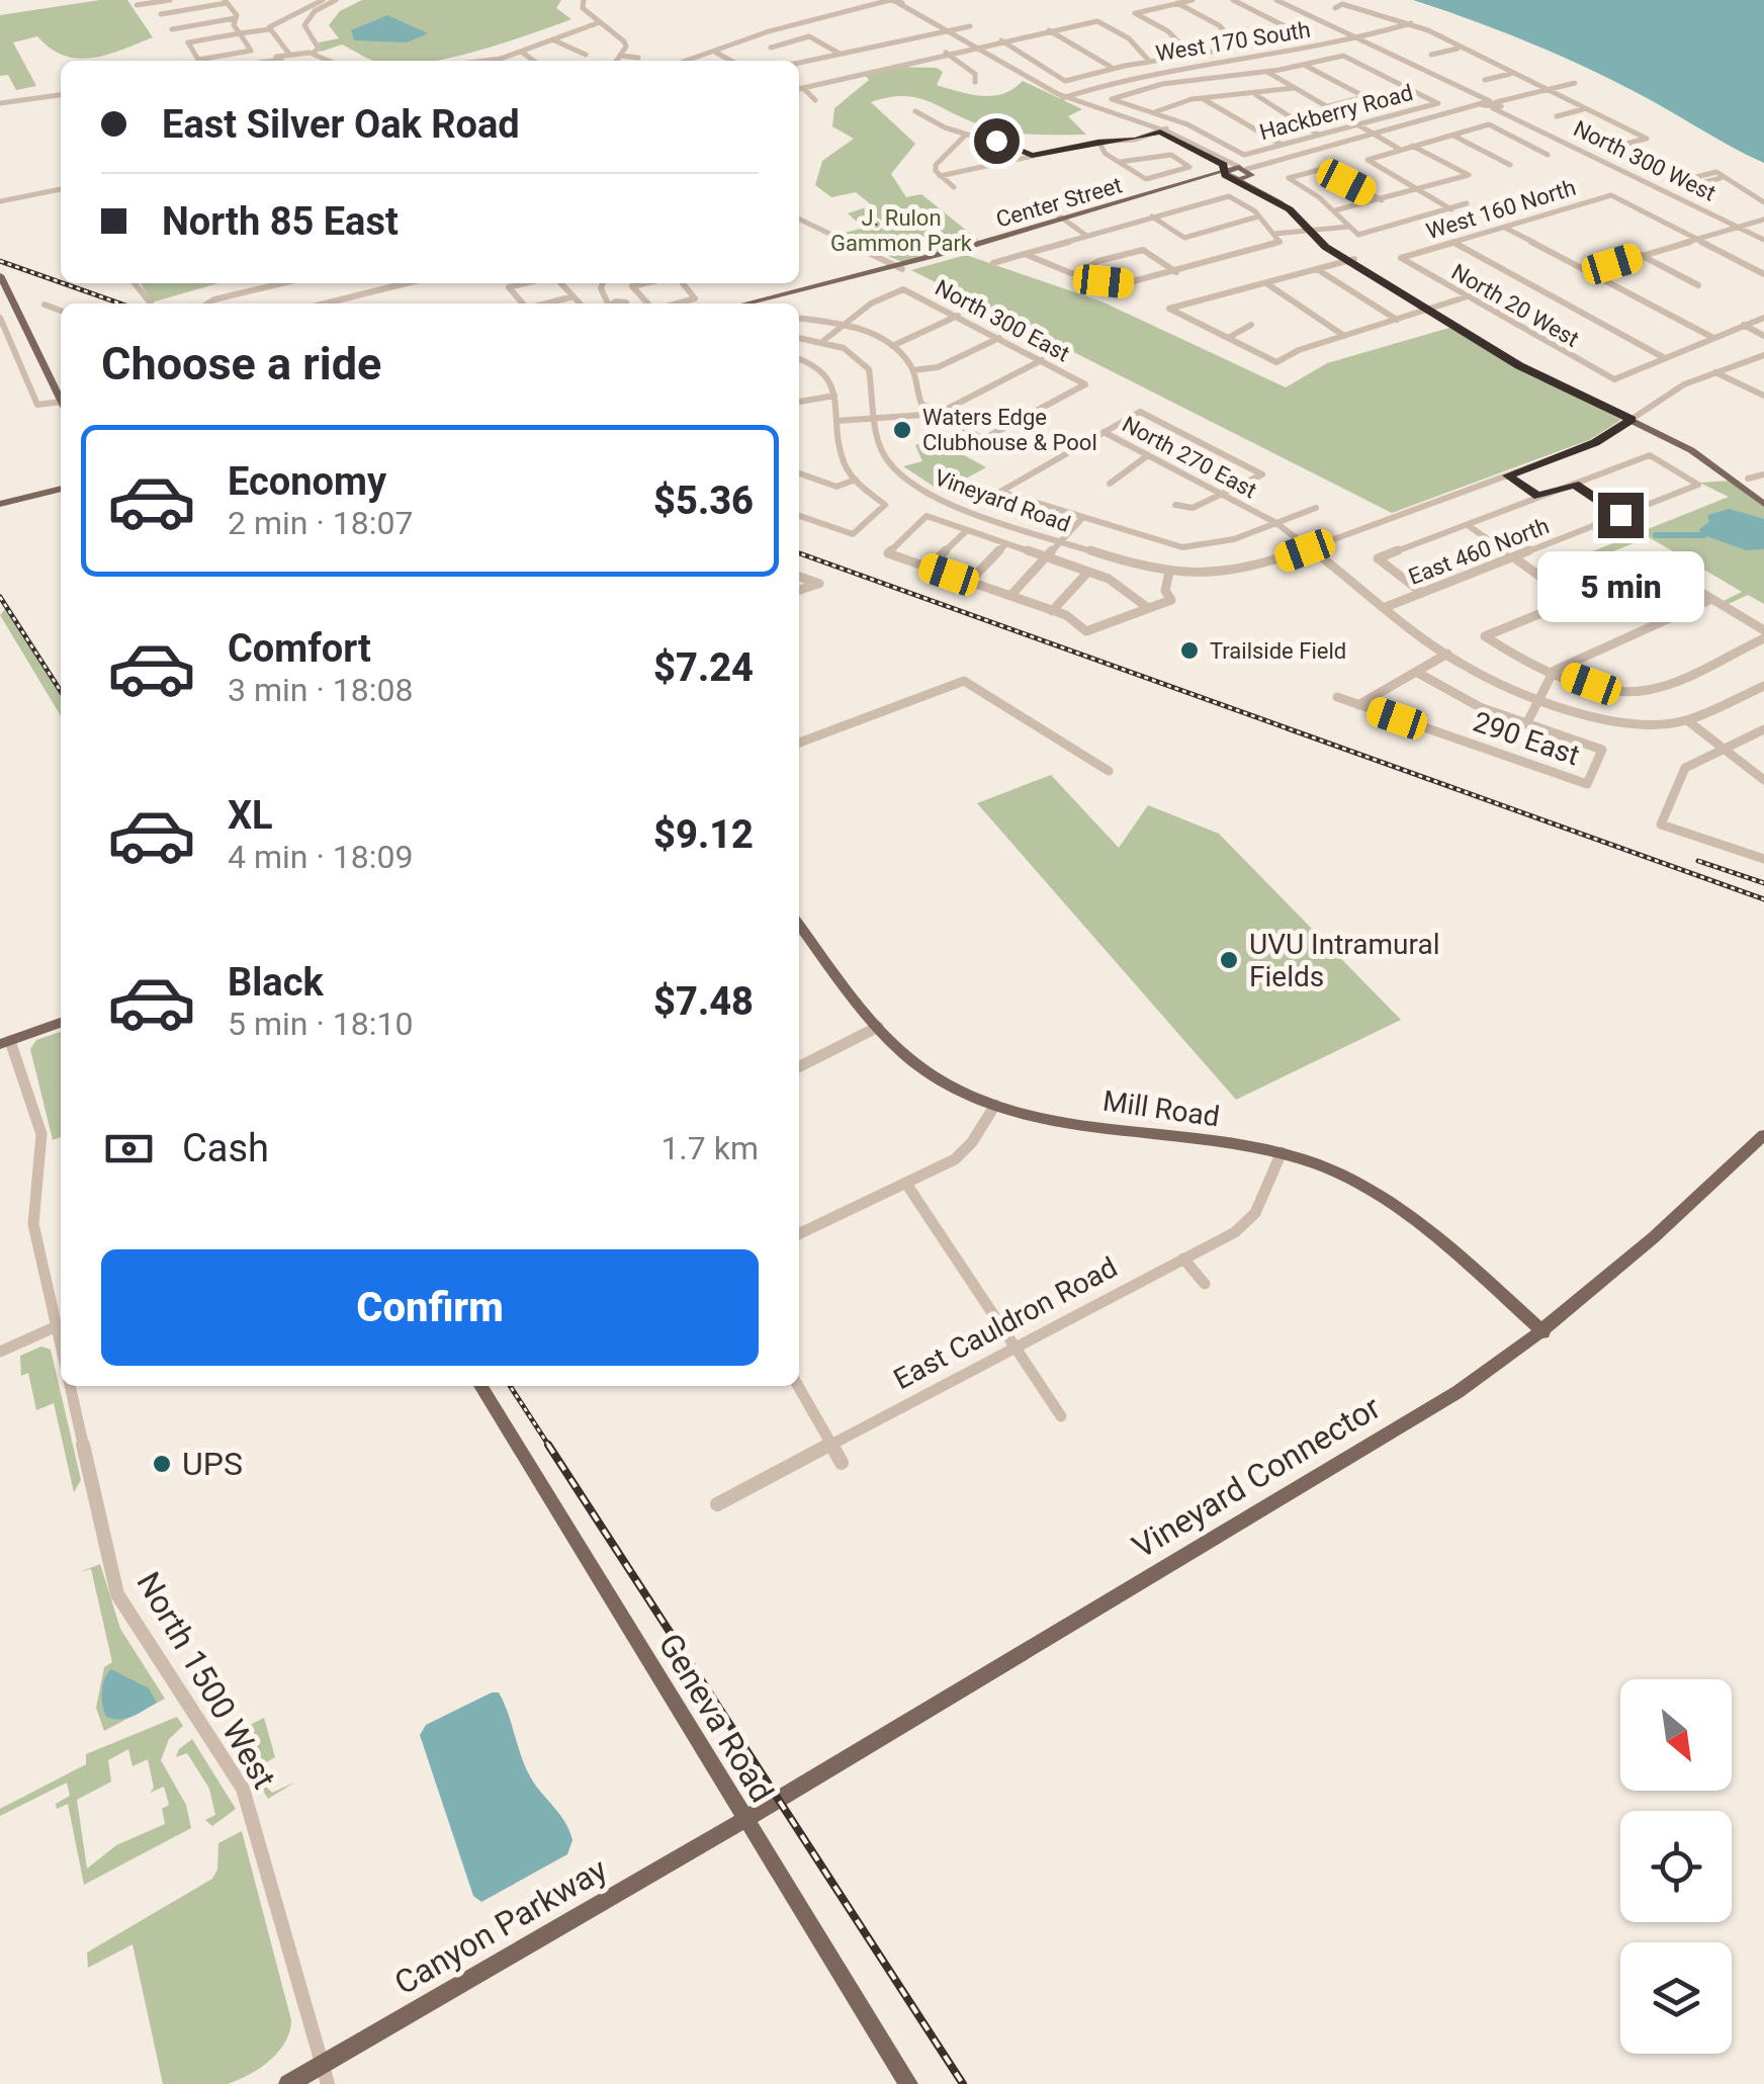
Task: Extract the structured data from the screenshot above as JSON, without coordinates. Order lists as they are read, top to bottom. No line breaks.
{"streets":{"main road":["Center Street","Mill Road","Vineyard Connector","Geneva Road","Canyon Parkway"],"street":["West 170 South","Hackberry Road","North 300 West","West 160 North","North 20 West","North 300 East","North 270 East","Vineyard Road","East 460 North","290 East","East Cauldron Road","North 1500 West"]},"crossings":[["West 160 North","North 20 West"],["North 270 East","Vineyard Road"],["North 270 East","East 460 North"],["Mill Road","East Cauldron Road"],["Mill Road","Vineyard Connector"],["Vineyard Connector","Geneva Road"],["Vineyard Connector","Canyon Parkway"],["North 1500 West","Canyon Parkway"],["Geneva Road","Canyon Parkway"]],"parks":["J. Rulon Gammon Park"],"places":["Waters Edge Clubhouse & Pool","Trailside Field","UVU Intramural Fields","UPS"],"north":"bottom right","page":{"banner":["East Silver Oak Road","North 85 East"],"heading":"Choose a ride","list":[{"name":"Economy","note":"2 min · 18:07","value":"$5.36"},{"name":"Comfort","note":"3 min · 18:08","value":"$7.24"},{"name":"XL","note":"4 min · 18:09","value":"$9.12"},{"name":"Black","note":"5 min · 18:10","value":"$7.48"}],"bubble":"5 min","pay":["Cash","1.7 km"],"buttons":"Confirm"}}
